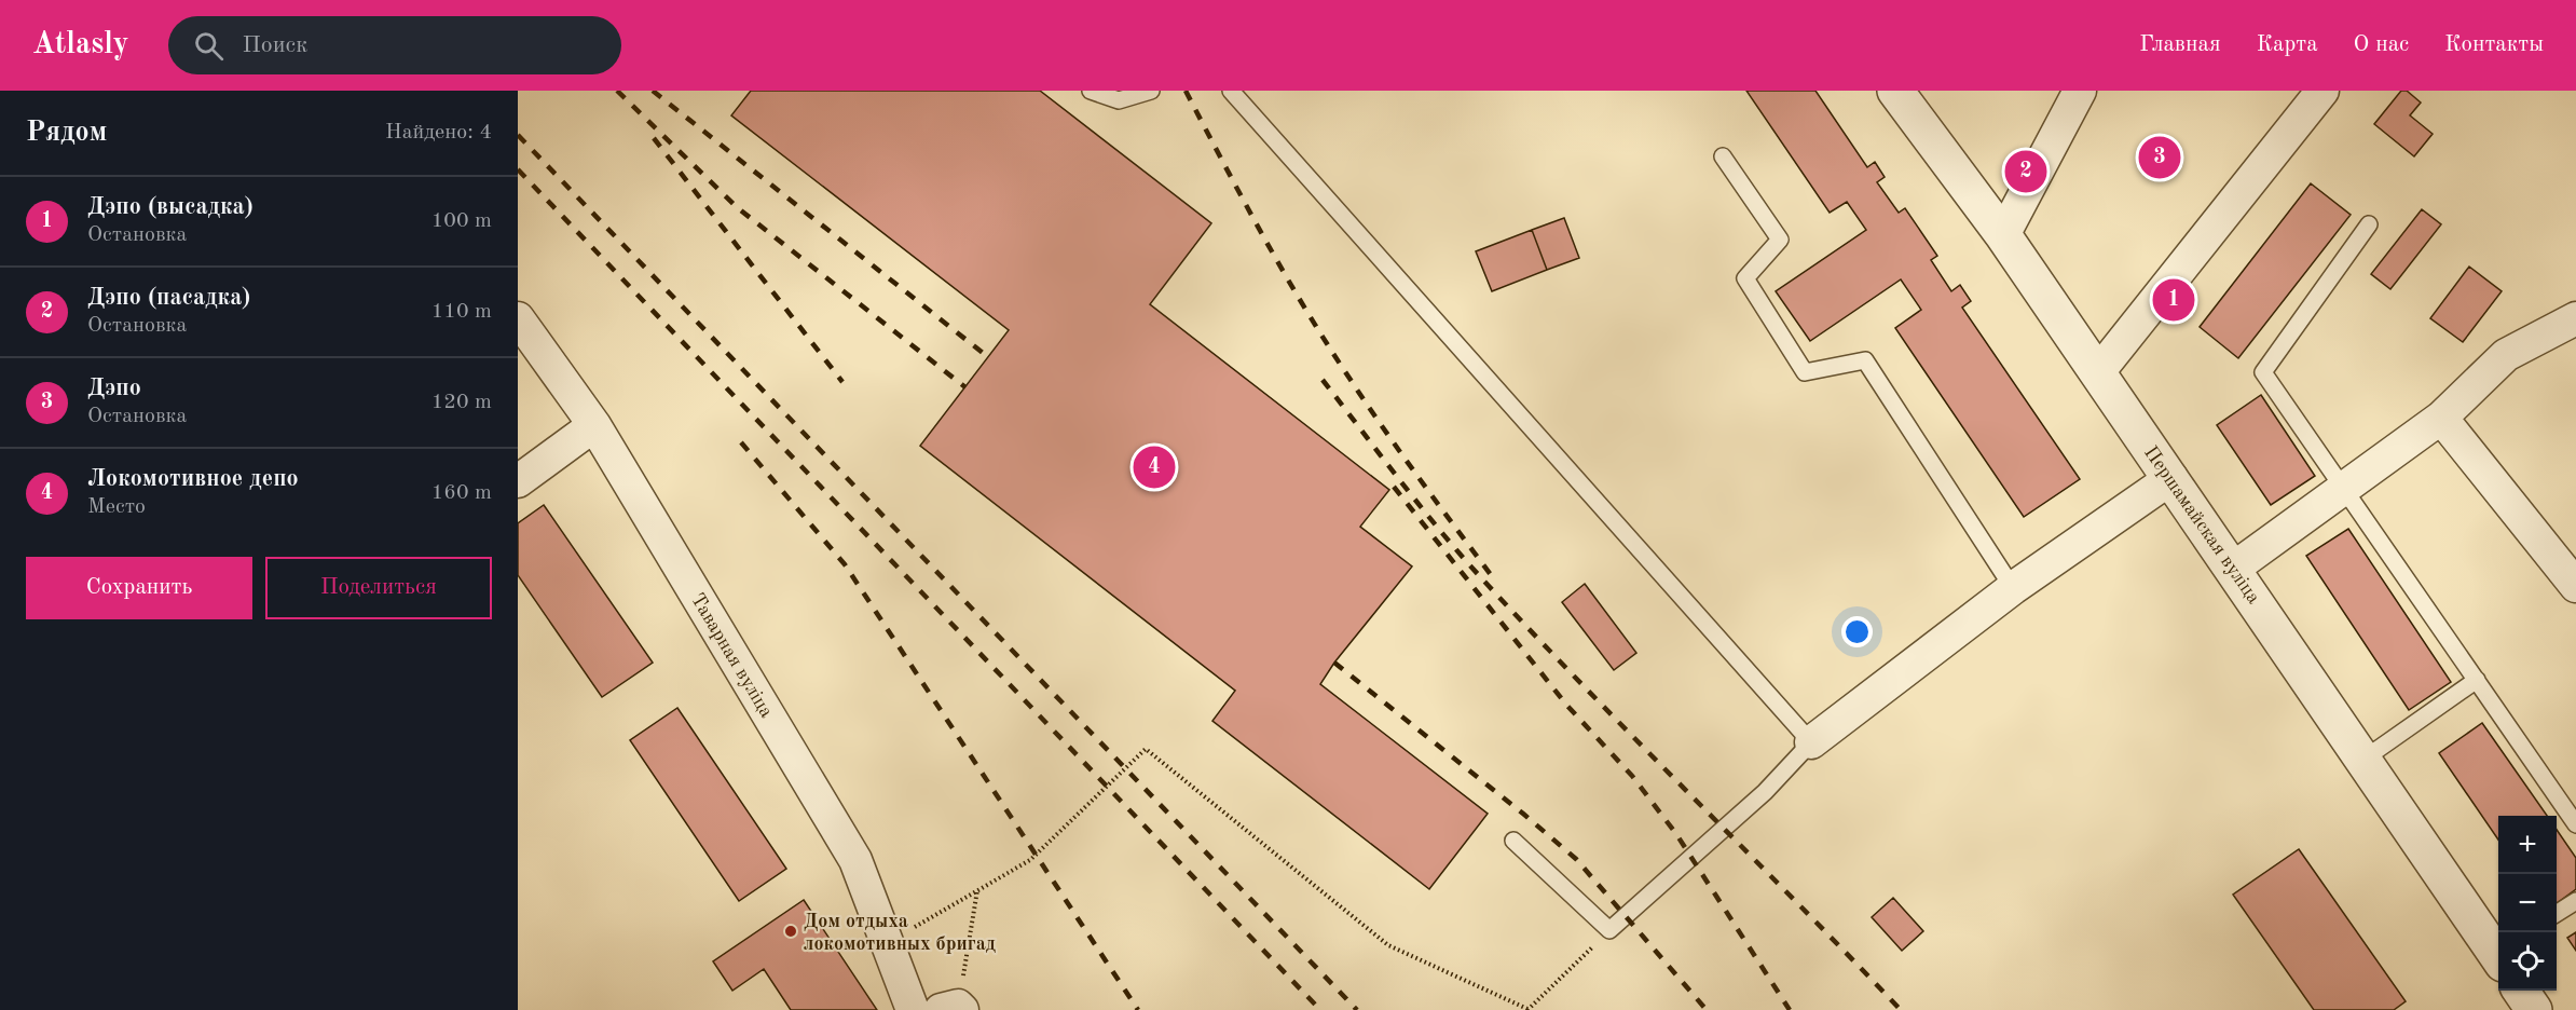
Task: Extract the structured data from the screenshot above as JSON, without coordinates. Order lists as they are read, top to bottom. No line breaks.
{"streets":{"street":["Першамайская вуліца","Таварная вуліца"]},"places":["Дом отдыха локомотивных бригад"],"page":{"header":"Atlasly","search":"Поиск","nav":["Главная","Карта","О нас","Контакты"],"heading":["Рядом","Найдено: 4"],"pins":["3","2","1","4"],"list":[{"mark":"1","name":"Дэпо (высадка)","note":"Остановка","value":"100 m"},{"mark":"2","name":"Дэпо (пасадка)","note":"Остановка","value":"110 m"},{"mark":"3","name":"Дэпо","note":"Остановка","value":"120 m"},{"mark":"4","name":"Локомотивное депо","note":"Место","value":"160 m"}],"buttons":["Сохранить","Поделиться"],"map_buttons":["+","−"]}}
